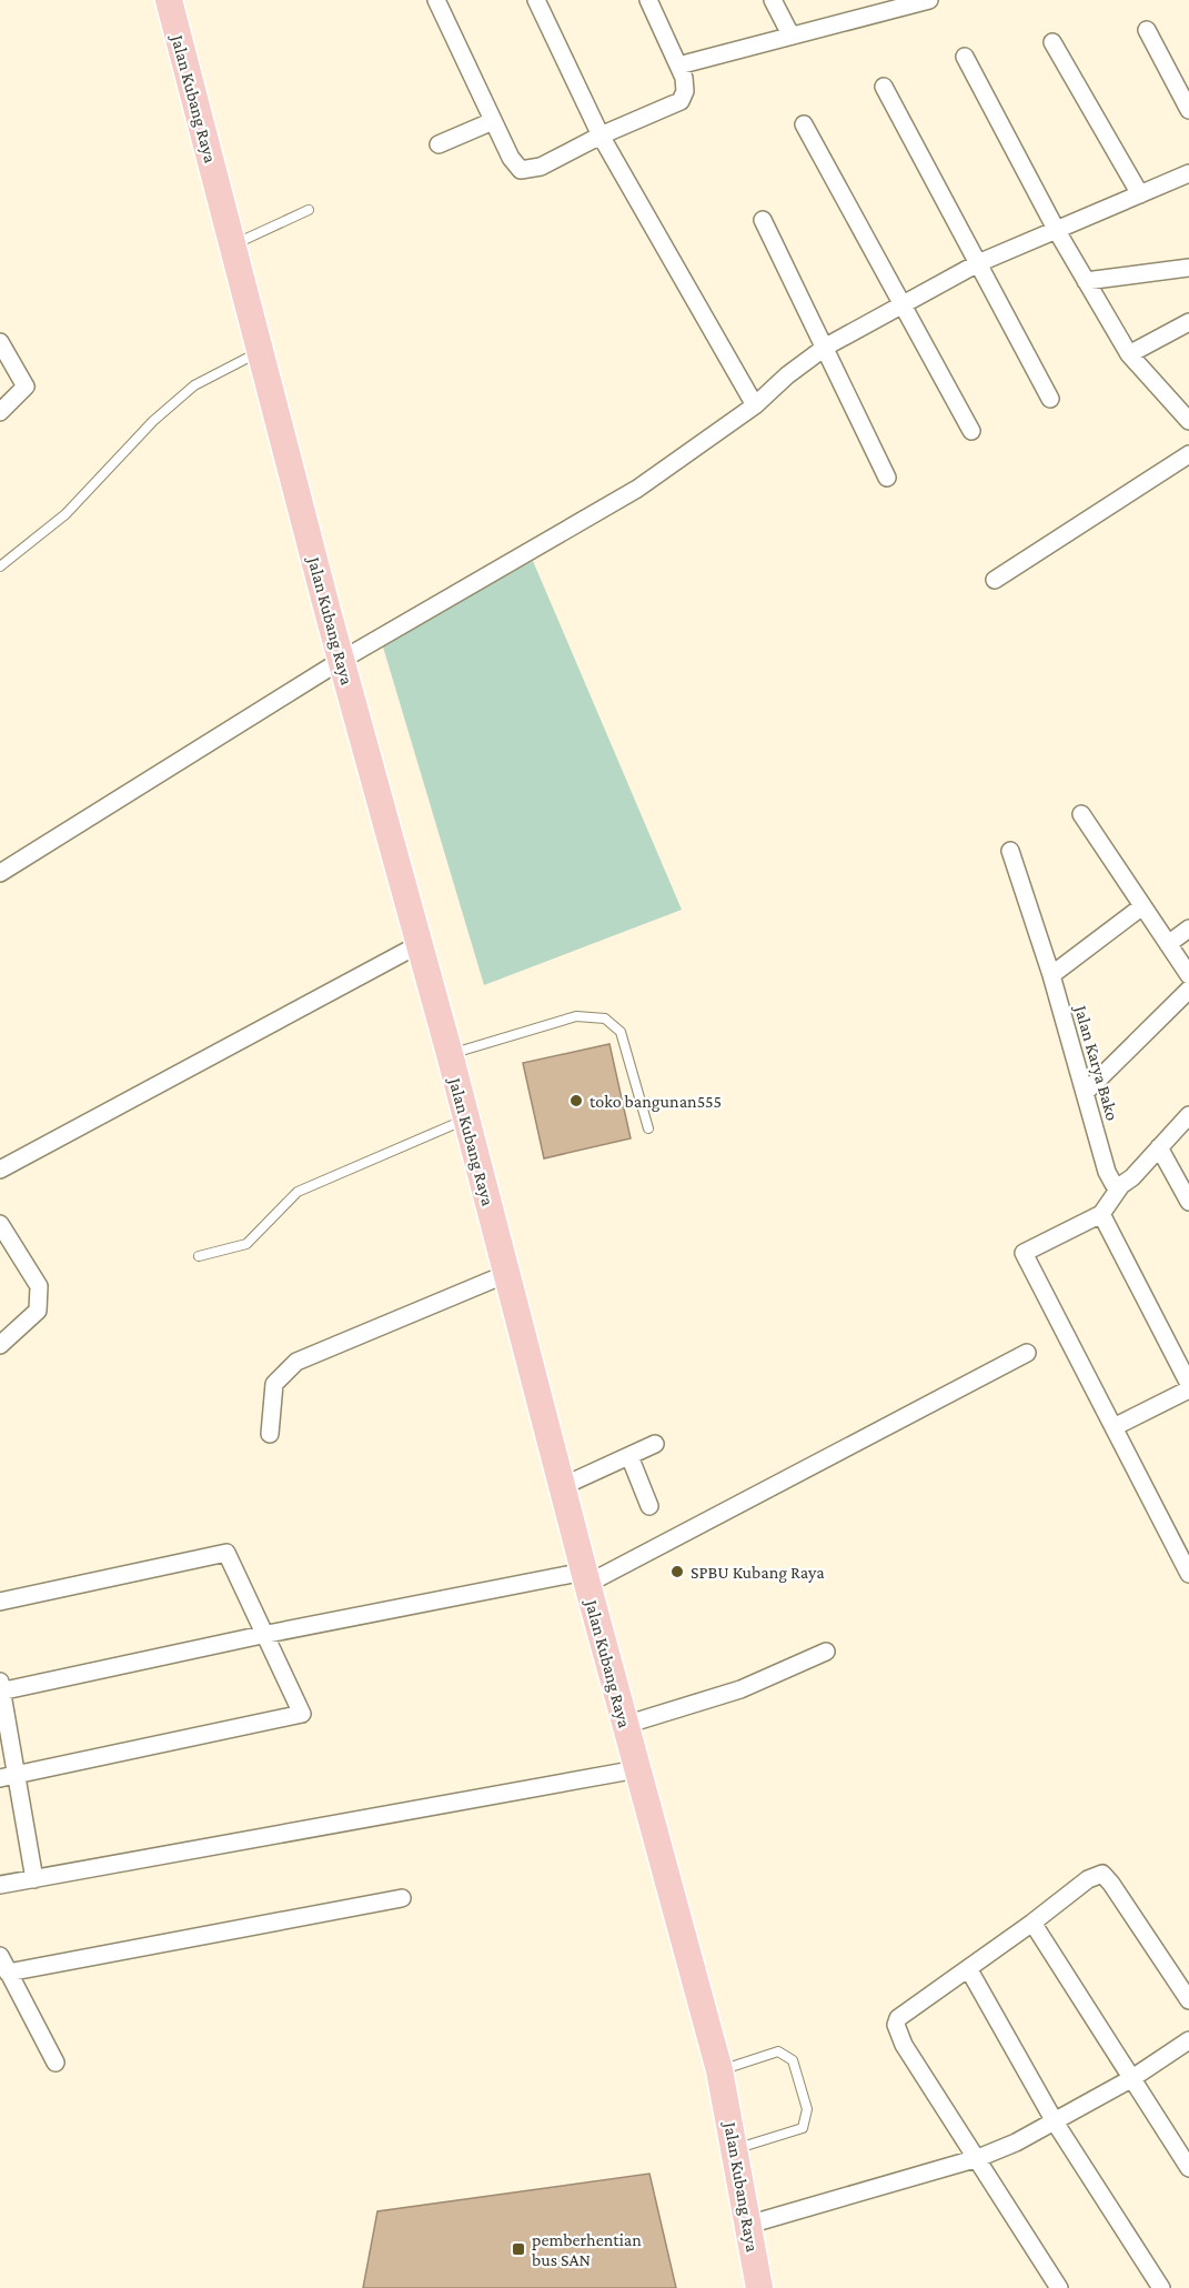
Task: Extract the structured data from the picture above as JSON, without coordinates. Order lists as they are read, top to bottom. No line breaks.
{"streets":{"highway":["Jalan Kubang Raya"],"street":["Jalan Karya Bako"]},"places":{"other":["toko bangunan555","SPBU Kubang Raya"],"transit":["pemberhentian bus SAN"]}}
